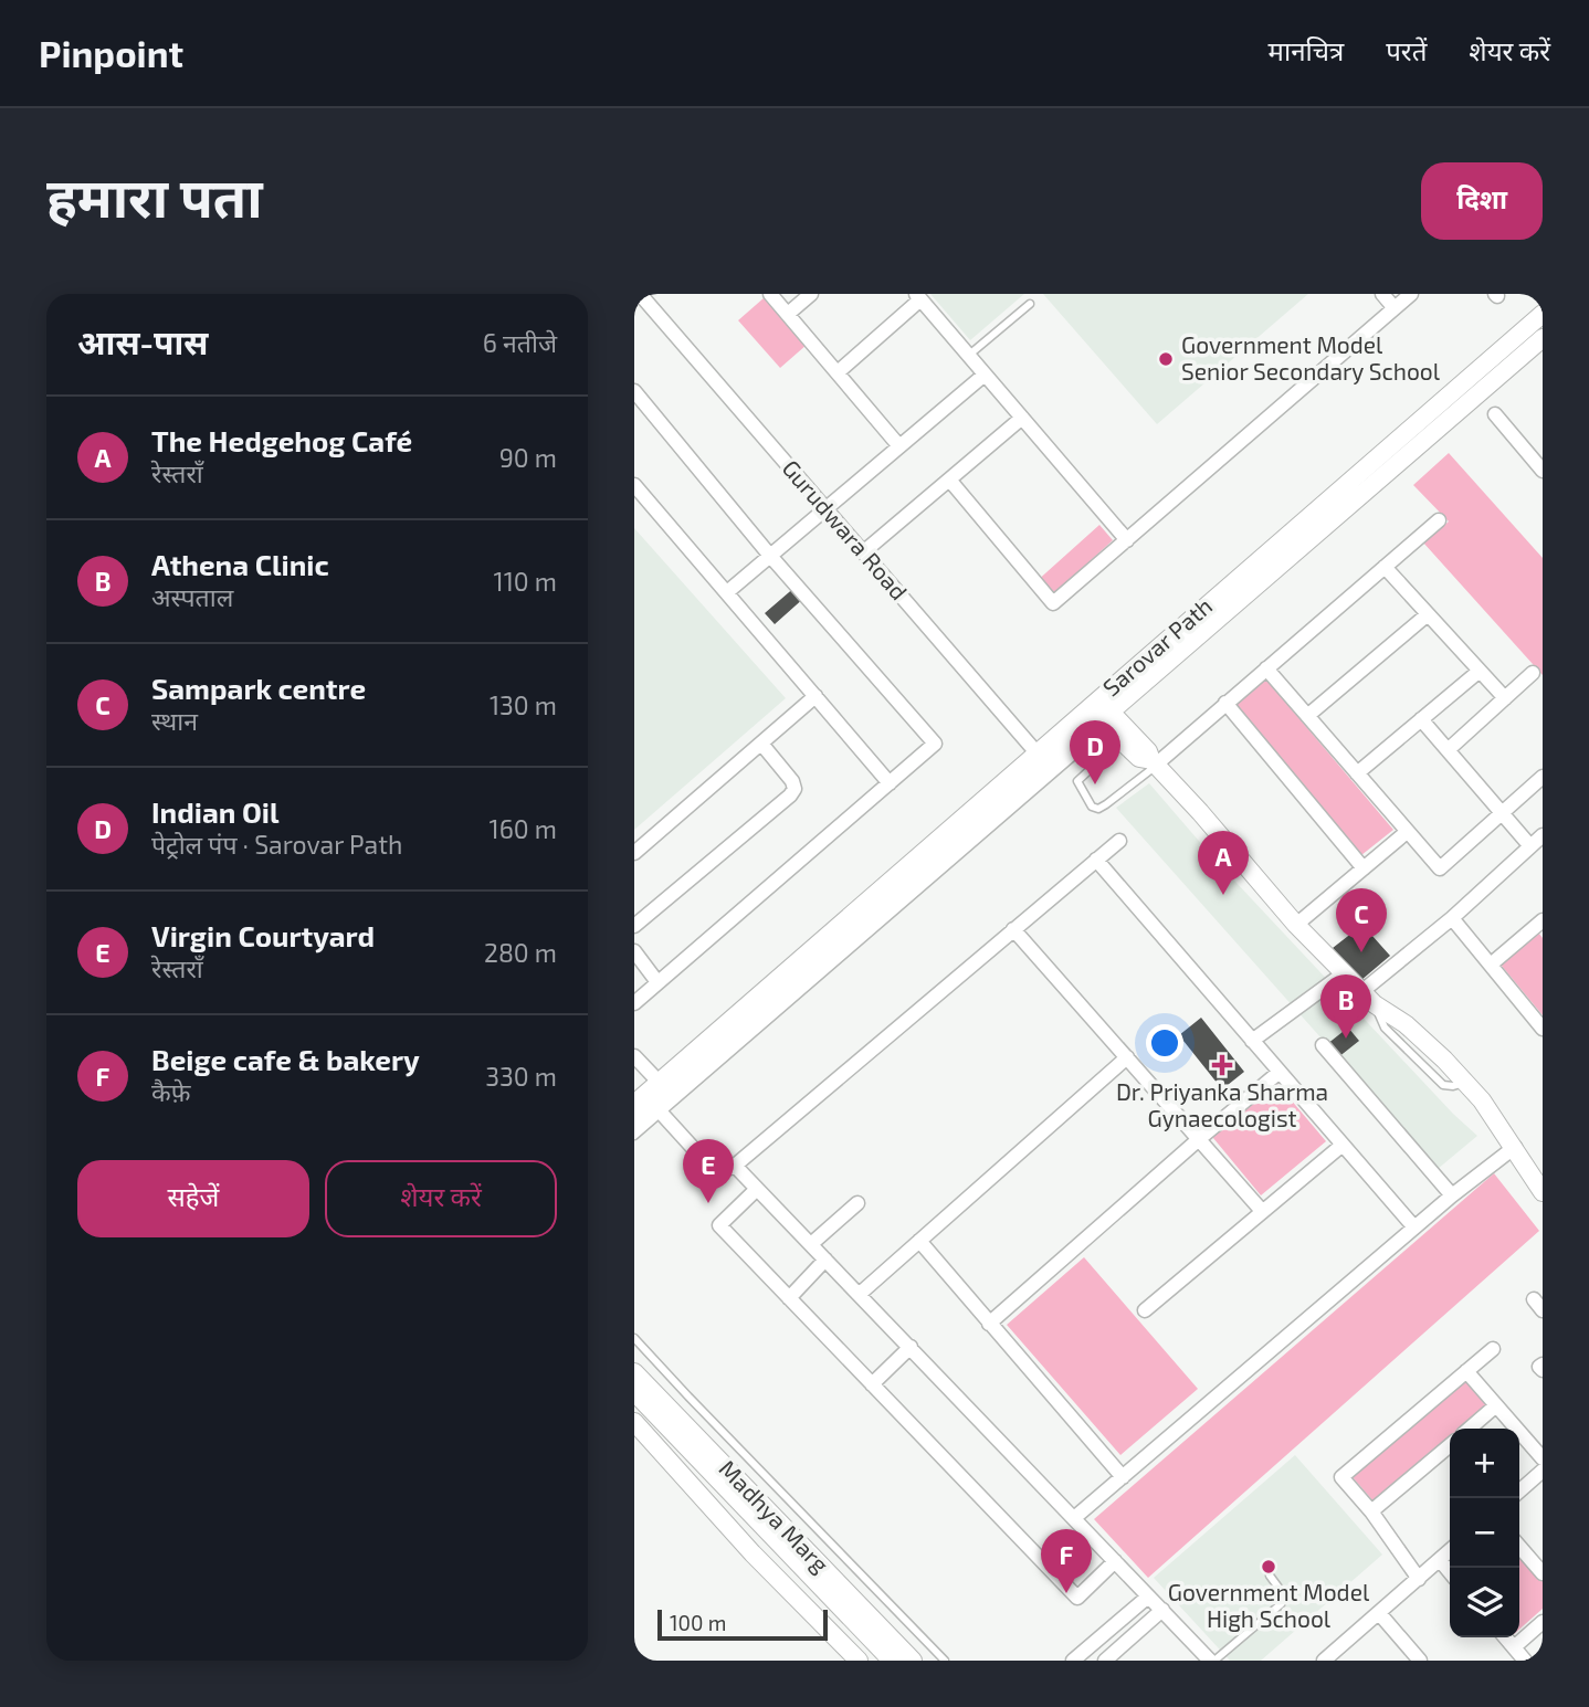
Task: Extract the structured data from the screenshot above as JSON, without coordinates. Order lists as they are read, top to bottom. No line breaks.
{"streets":{"main road":["Sarovar Path","Madhya Marg"],"street":["Gurudwara Road"]},"crossings":[["Gurudwara Road","Sarovar Path"]],"places":{"other":["Government Model Senior Secondary School","Government Model High School"],"health":["Dr. Priyanka Sharma Gynaecologist"]},"scale_bar":"100 m","page":{"header":"Pinpoint","nav":["मानचित्र","परतें","शेयर करें"],"buttons":["दिशा",["सहेजें","शेयर करें"]],"title":"हमारा पता","heading":["आस-पास","6 नतीजे"],"list":[{"mark":"A","name":"The Hedgehog Café","note":"रेस्तराँ","value":"90 m"},{"mark":"B","name":"Athena Clinic","note":"अस्पताल","value":"110 m"},{"mark":"C","name":"Sampark centre","note":"स्थान","value":"130 m"},{"mark":"D","name":"Indian Oil","note":"पेट्रोल पंप · Sarovar Path","value":"160 m"},{"mark":"E","name":"Virgin Courtyard","note":"रेस्तराँ","value":"280 m"},{"mark":"F","name":"Beige cafe & bakery","note":"कैफ़े","value":"330 m"}],"pins":["D","A","C","B","E","F"],"map_buttons":["+","−"],"scale":"100 m"}}
